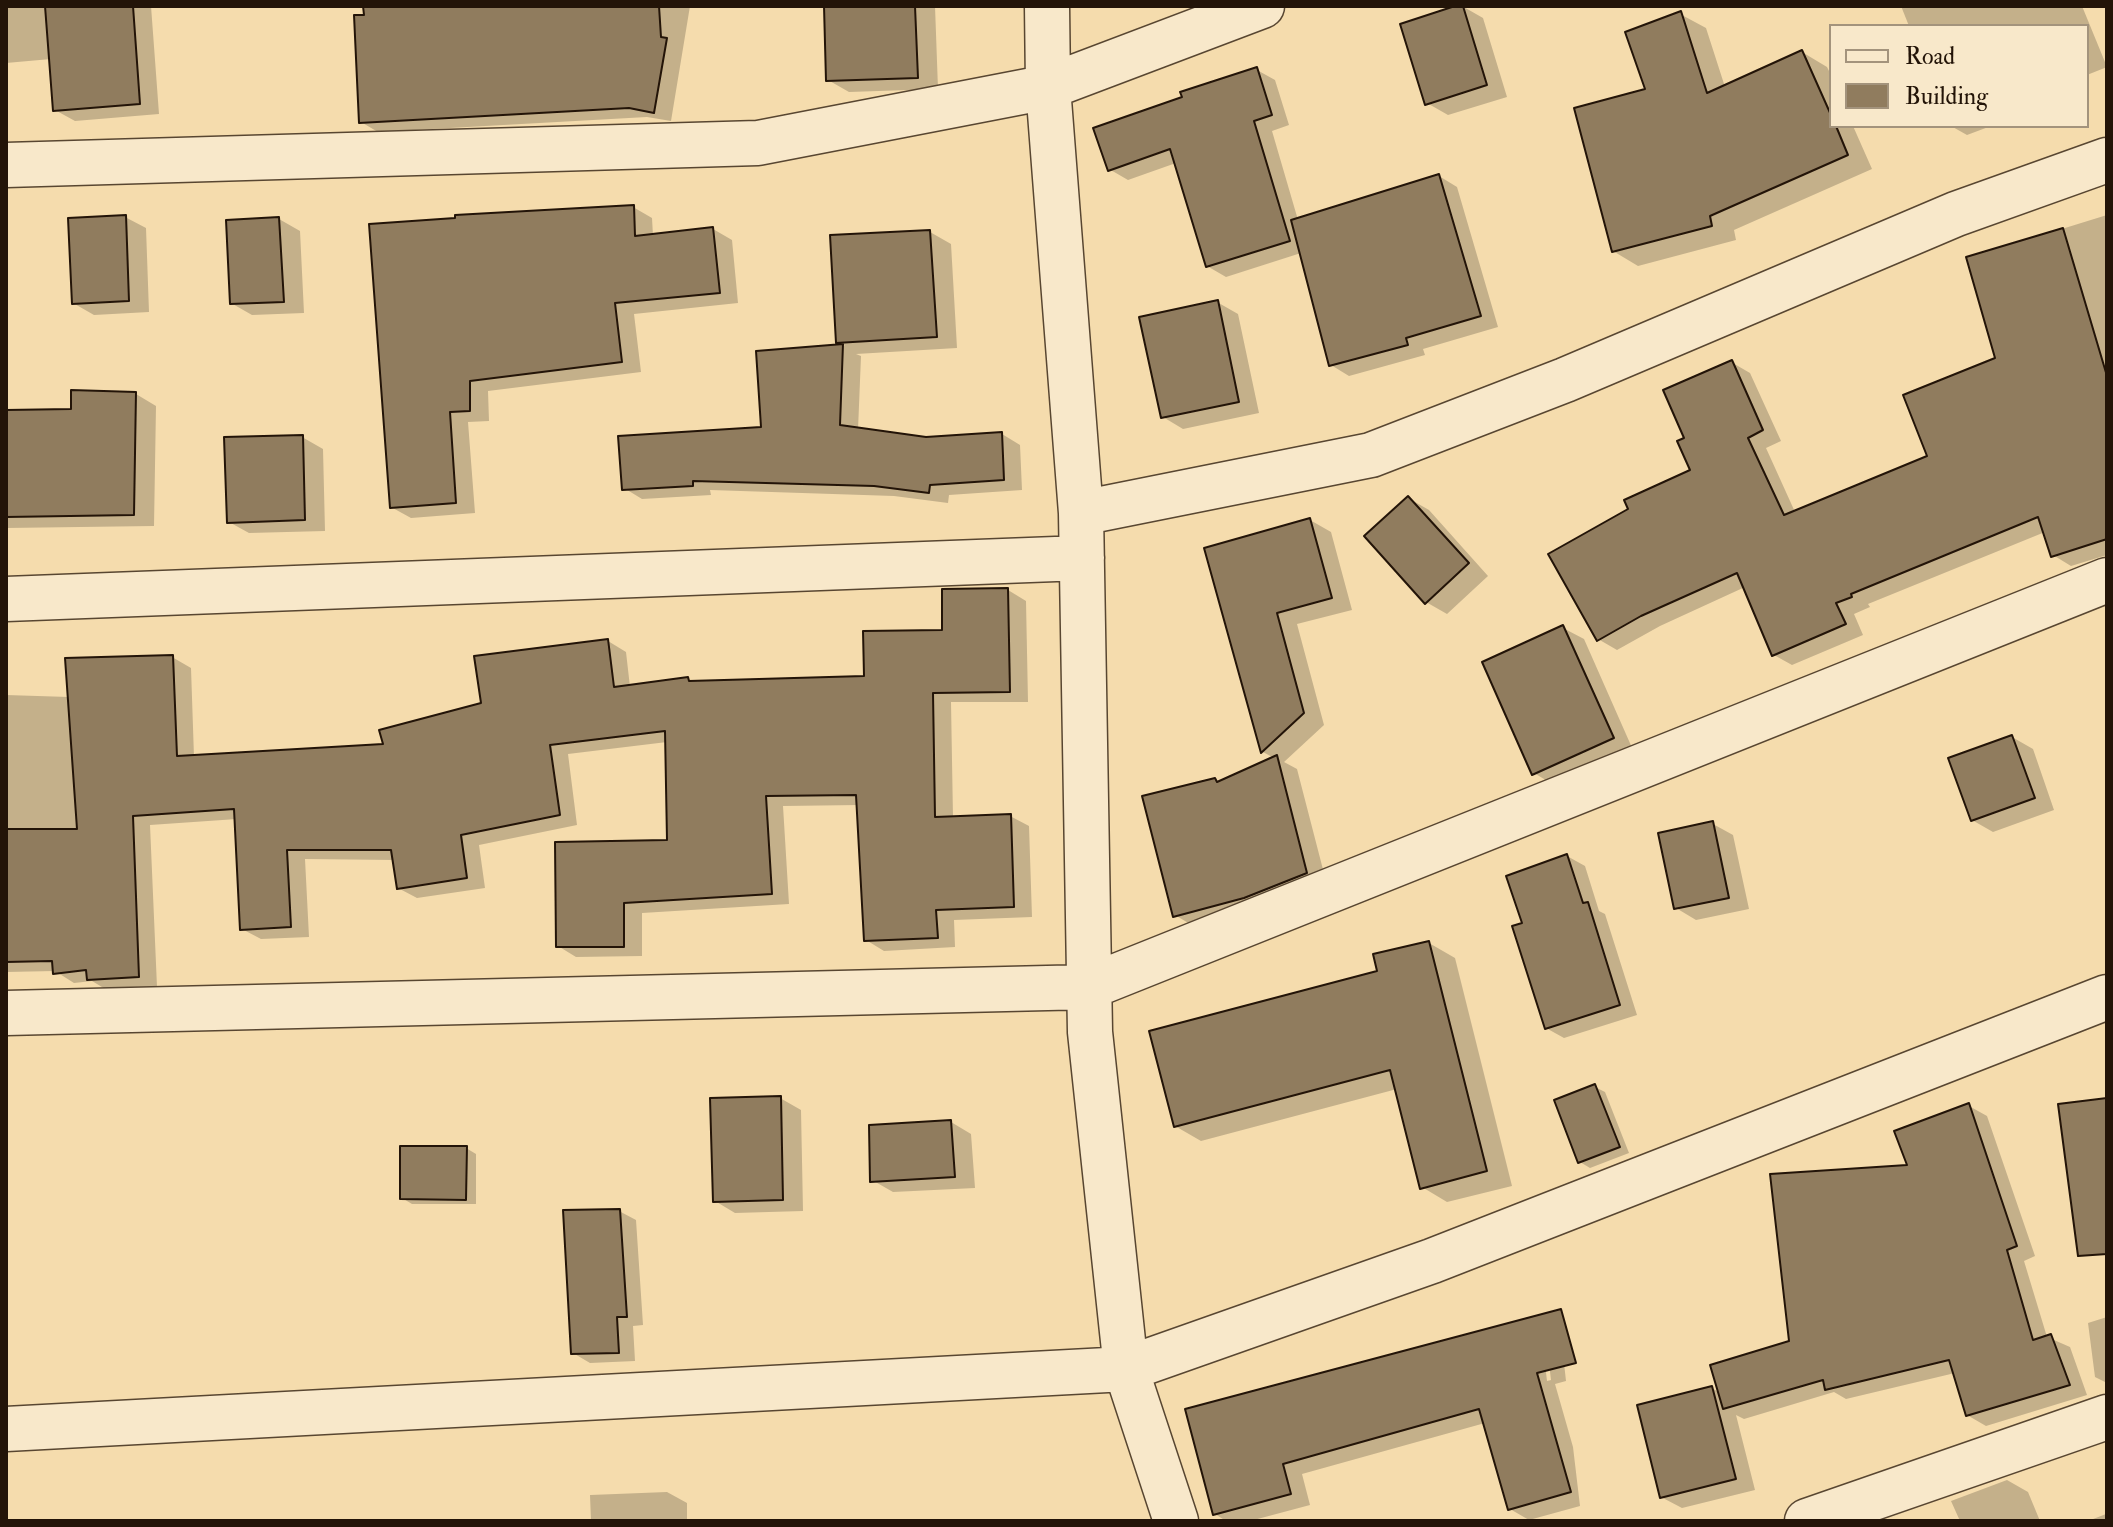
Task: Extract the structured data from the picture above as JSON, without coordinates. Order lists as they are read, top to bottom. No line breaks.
{"legend":["Road","Building"]}
